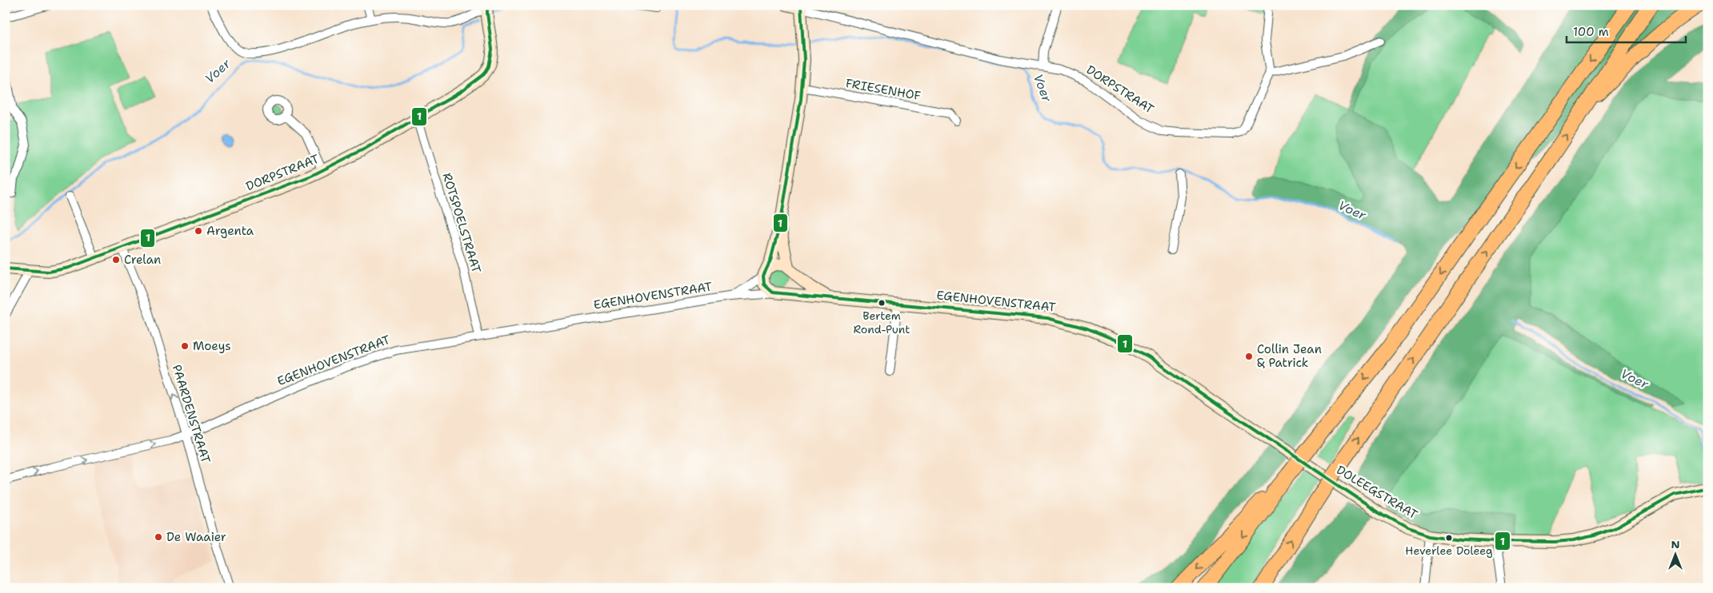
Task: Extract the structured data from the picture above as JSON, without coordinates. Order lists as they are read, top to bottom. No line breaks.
{"streets":{"street":["FRIESENHOF","DORPSTRAAT","ROTSPOELSTRAAT","EGENHOVENSTRAAT","PAARDENSTRAAT","DOLEEGSTRAAT"]},"crossings":[["DORPSTRAAT","ROTSPOELSTRAAT"],["DORPSTRAAT","PAARDENSTRAAT"],["ROTSPOELSTRAAT","EGENHOVENSTRAAT"],["EGENHOVENSTRAAT","PAARDENSTRAAT"],["EGENHOVENSTRAAT","DOLEEGSTRAAT"]],"one_way":["PAARDENSTRAAT"],"water":["Voer"],"places":["Argenta","Crelan","Bertem Rond-Punt","Moeys","Collin Jean & Patrick","De Waaier","Heverlee Doleeg"],"lines":["transit line 1"],"scale_bar":"100 m","north":"top"}
